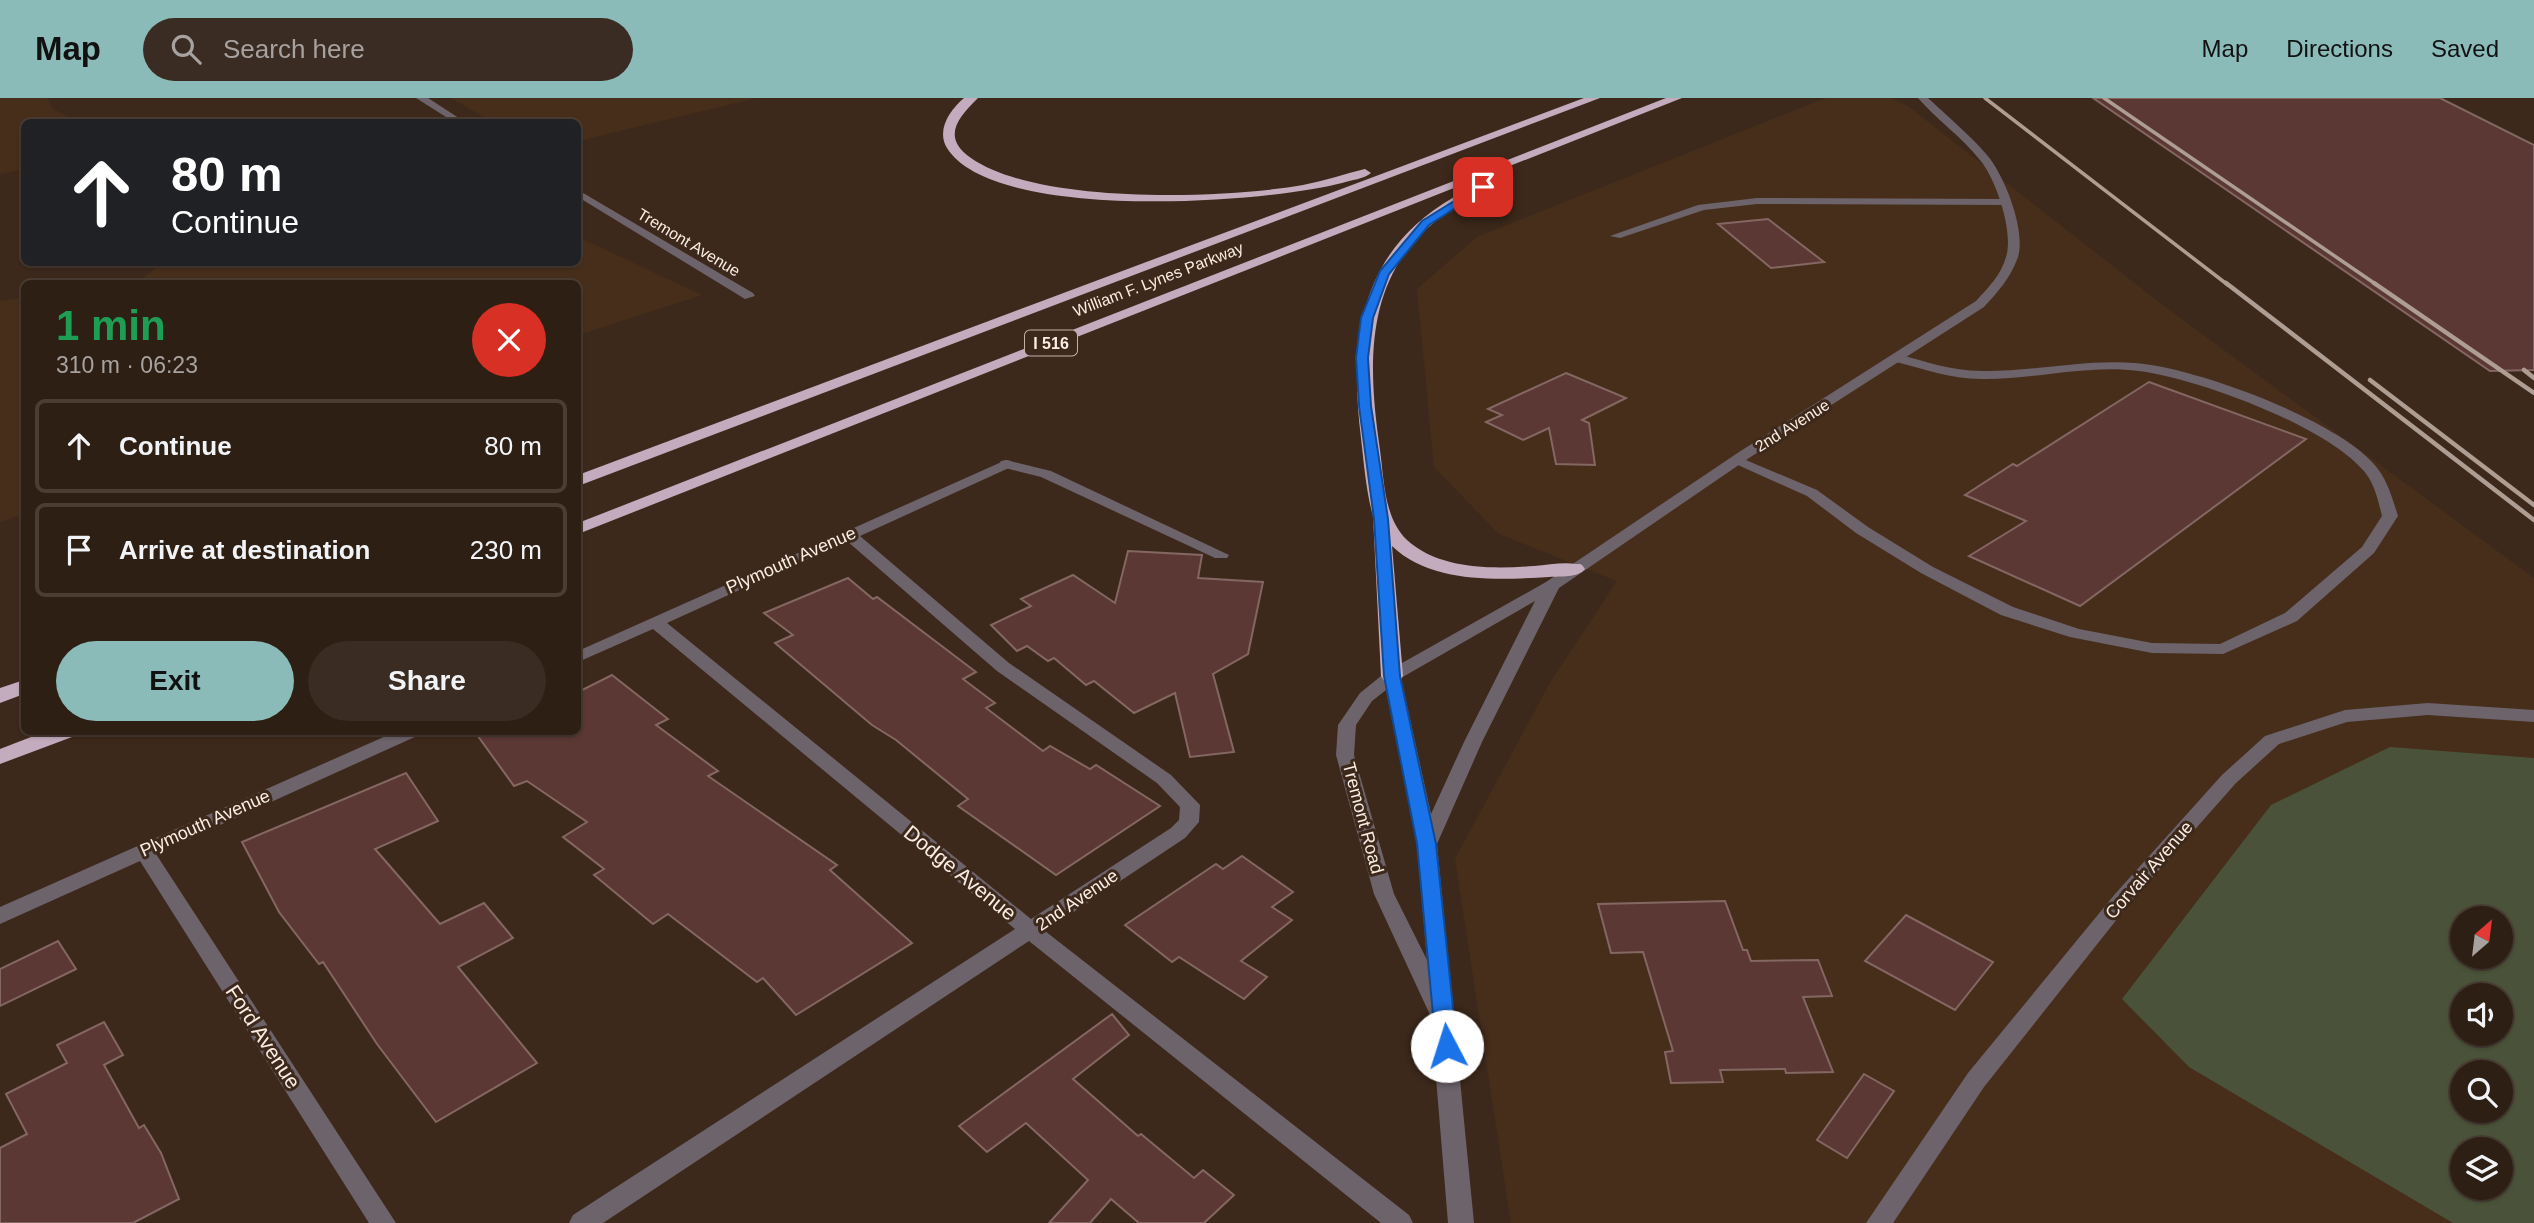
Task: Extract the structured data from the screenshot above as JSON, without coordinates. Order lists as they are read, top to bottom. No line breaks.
{"streets":{"highway":["William F. Lynes Parkway","I 516"],"street":["Tremont Avenue","2nd Avenue","Plymouth Avenue","Tremont Road","Corvair Avenue","Dodge Avenue","Ford Avenue"]},"crossings":[["2nd Avenue","Plymouth Avenue"],["2nd Avenue","Tremont Road"],["2nd Avenue","Dodge Avenue"],["Plymouth Avenue","Dodge Avenue"],["Plymouth Avenue","Ford Avenue"]],"north":"top right","page":{"header":"Map","search":"Search here","nav":["Map","Directions","Saved"],"turn":["80 m","Continue"],"heading":["1 min","310 m · 06:23"],"list":[{"name":"Continue","value":"80 m"},{"name":"Arrive at destination","value":"230 m"}],"buttons":["Exit","Share"]}}
